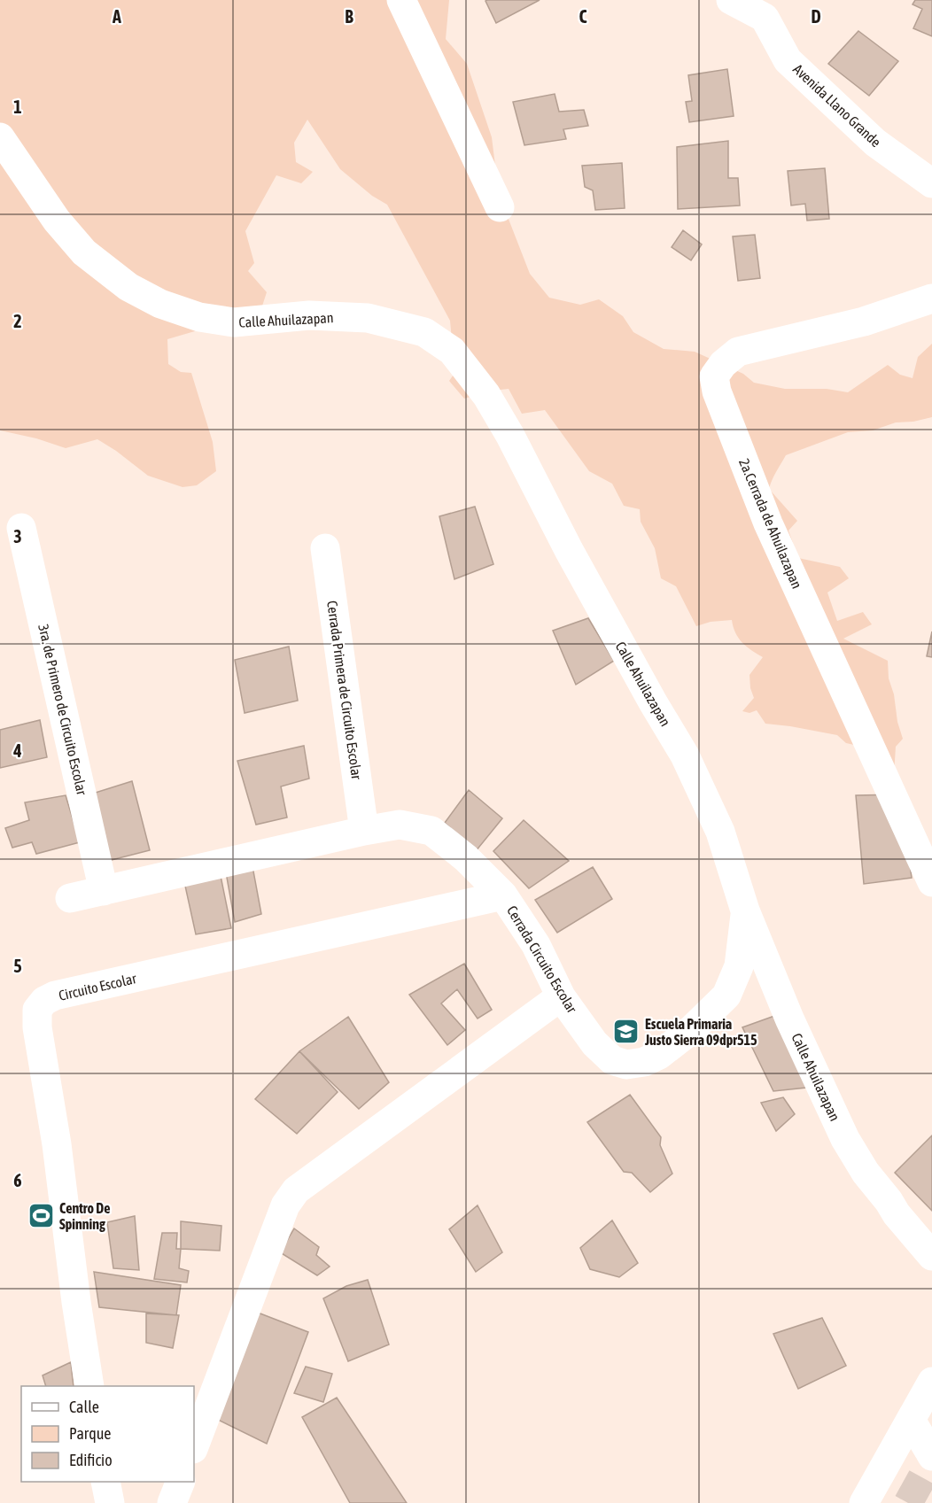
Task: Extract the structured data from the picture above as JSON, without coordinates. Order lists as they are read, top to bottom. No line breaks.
{"streets":{"street":["Avenida Llano Grande","Calle Ahuilazapan","2a.Cerrada de Ahuilazapan","Cerrada Primera de Circuito Escolar","3ra. de Primero de Circuito Escolar","Cerrada Circuito Escolar","Circuito Escolar"]},"crossings":[["Calle Ahuilazapan","Cerrada Circuito Escolar"],["Cerrada Primera de Circuito Escolar","Cerrada Circuito Escolar"],["3ra. de Primero de Circuito Escolar","Cerrada Circuito Escolar"],["Cerrada Circuito Escolar","Circuito Escolar"]],"places":{"school or university":["Escuela Primaria Justo Sierra 09dpr515"],"sports":["Centro De Spinning"]},"legend":["Calle","Parque","Edificio"],"grid":{"columns":["A","B","C","D"],"rows":["1","2","3","4","5","6"]}}
